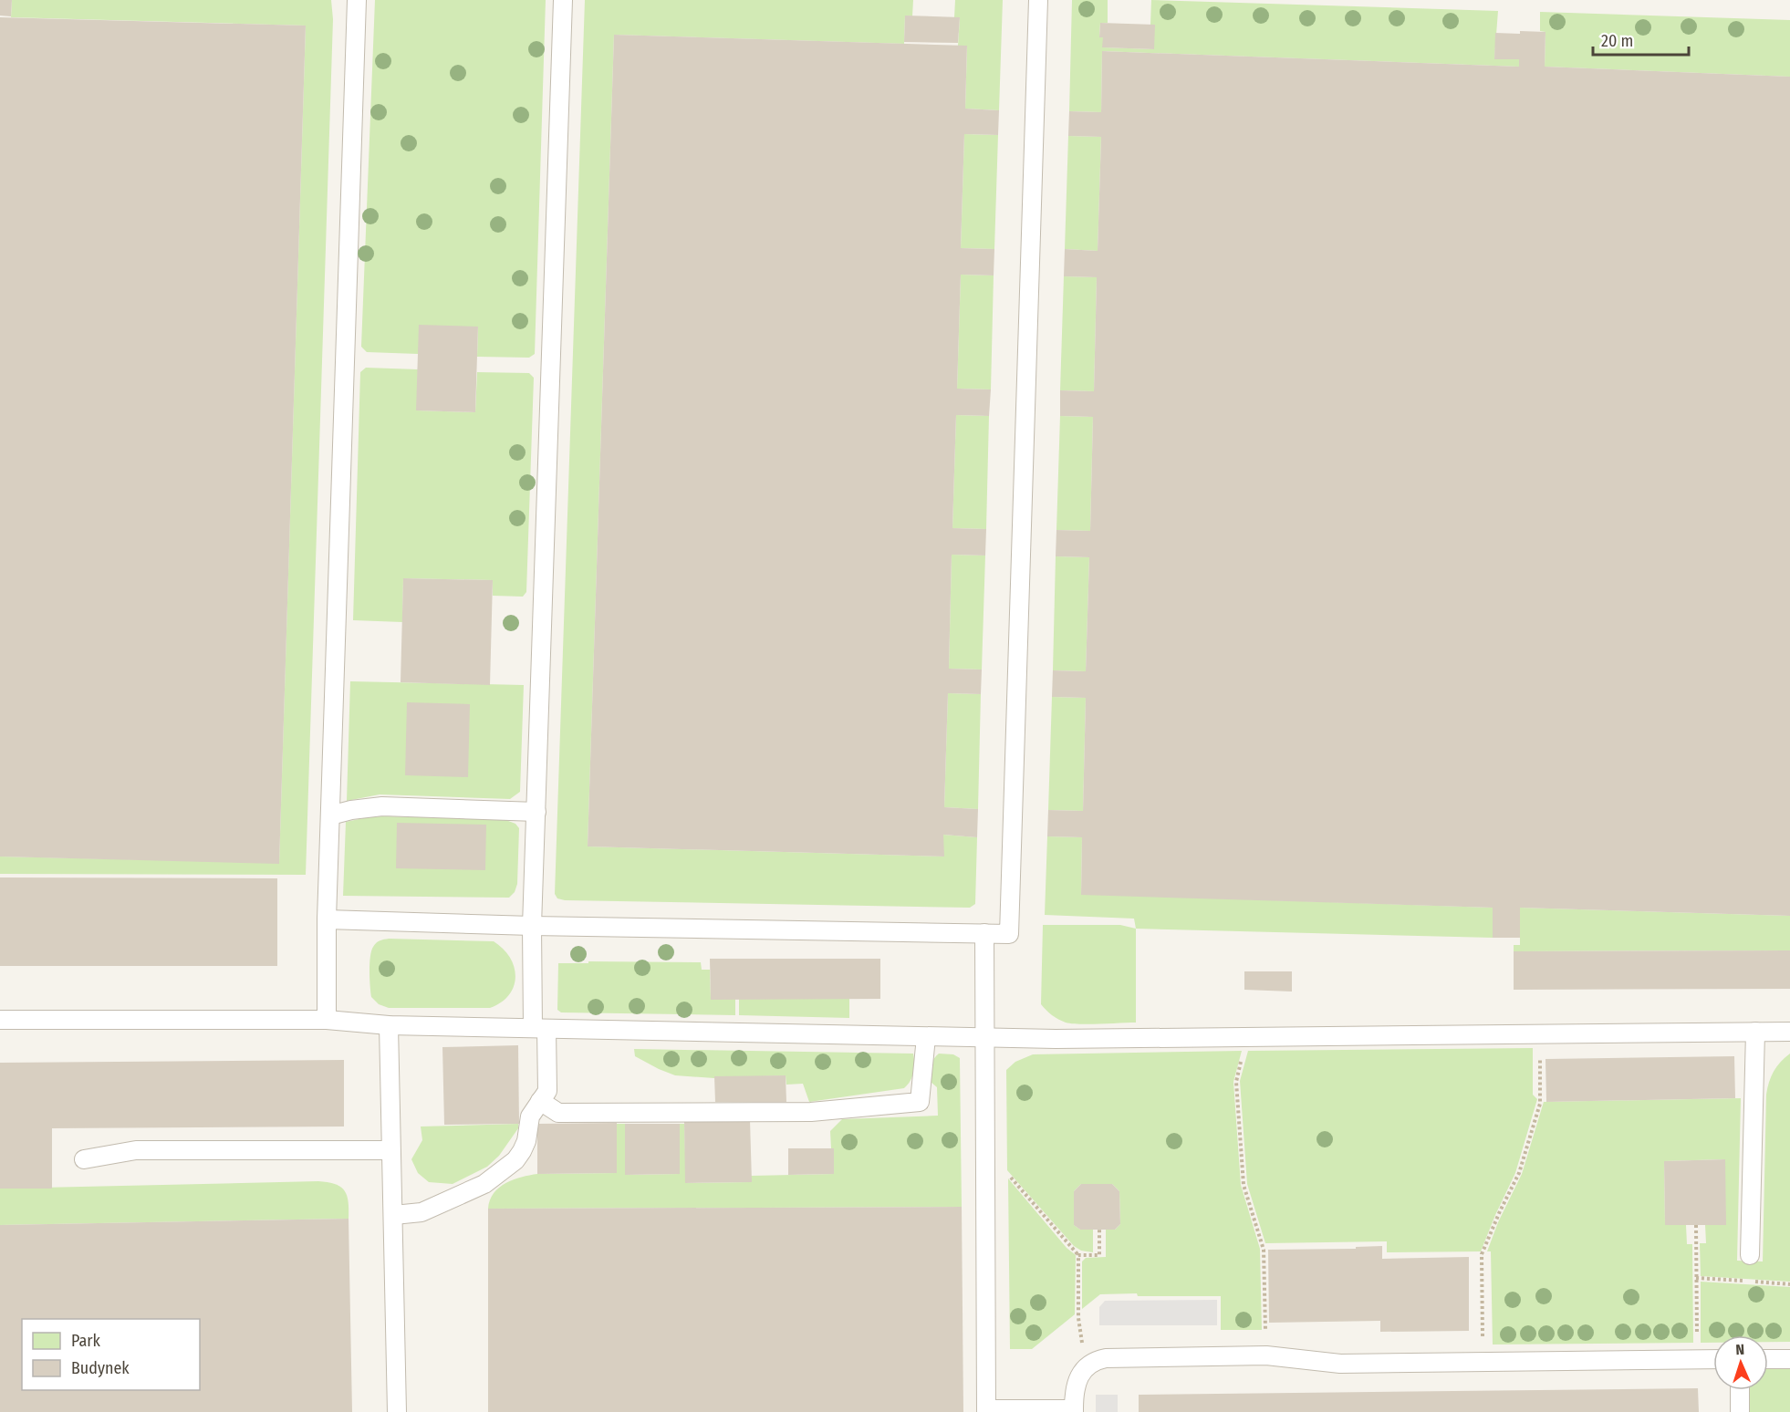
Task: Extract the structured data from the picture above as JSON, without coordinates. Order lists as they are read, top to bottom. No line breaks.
{"legend":["Park","Budynek"],"scale_bar":"20 m","north":"top"}
